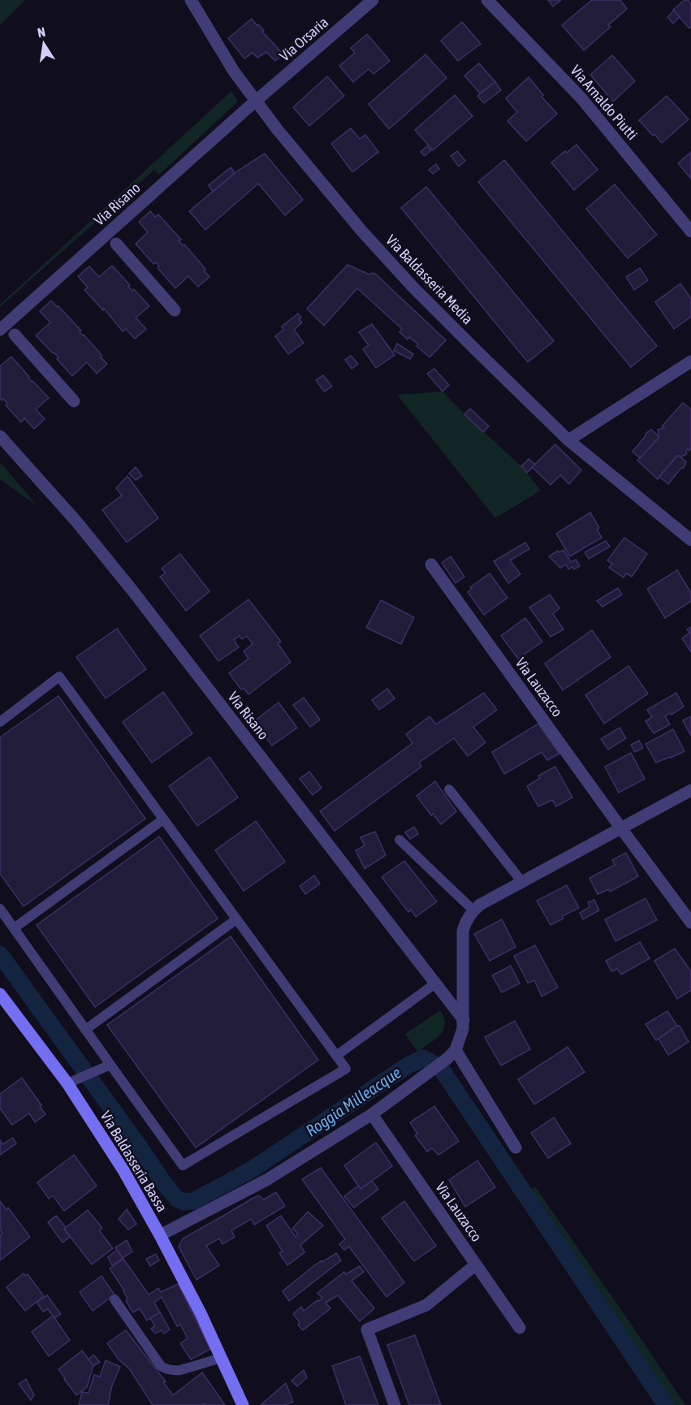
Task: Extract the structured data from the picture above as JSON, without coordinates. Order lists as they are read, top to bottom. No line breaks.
{"streets":{"street":["Via Orsaria","Via Arnaldo Piutti","Via Risano","Via Baldasseria Media","Via Lauzacco","Via Baldasseria Bassa"]},"crossings":[["Via Orsaria","Via Risano"],["Via Orsaria","Via Baldasseria Media"],["Via Risano","Via Baldasseria Media"]],"water":["Roggia Milleacque"],"north":"top"}
